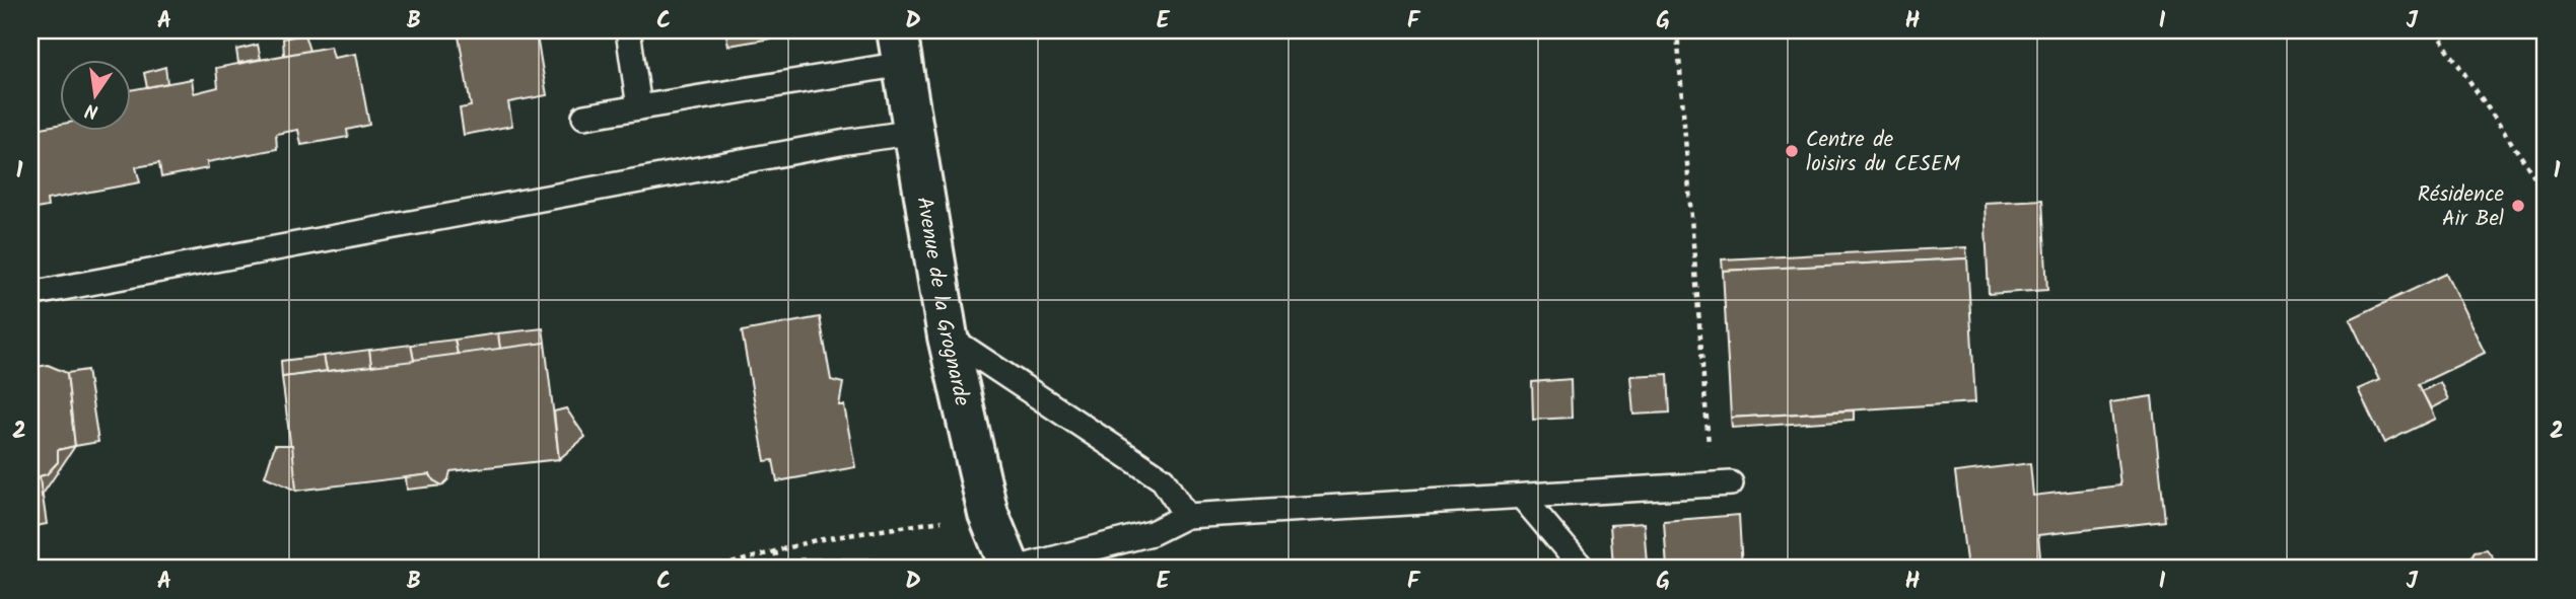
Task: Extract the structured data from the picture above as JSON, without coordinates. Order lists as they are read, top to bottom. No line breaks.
{"streets":{"street":["Avenue de la Grognarde"]},"places":["Centre de loisirs du CESEM","Résidence Air Bel"],"north":"bottom","grid":{"columns":["A","B","C","D","E","F","G","H","I","J"],"rows":["1","2"]}}
